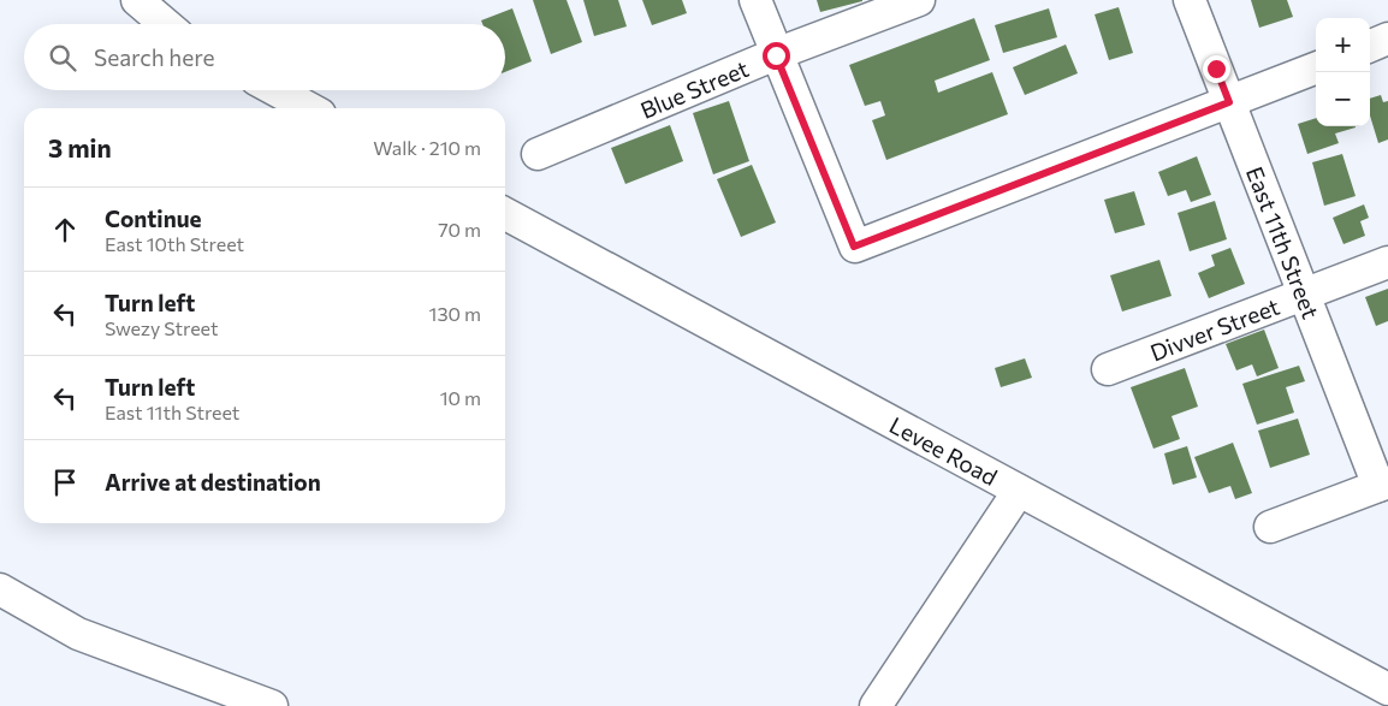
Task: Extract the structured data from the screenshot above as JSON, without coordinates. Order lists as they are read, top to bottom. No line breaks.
{"streets":{"street":["Blue Street","East 11th Street","Divver Street","Levee Road"]},"crossings":[["East 11th Street","Divver Street"]],"page":{"map_buttons":["+","−"],"search":"Search here","heading":["3 min","Walk · 210 m"],"list":[["Continue","East 10th Street","70 m"],["Turn left","Swezy Street","130 m"],["Turn left","East 11th Street","10 m"],"Arrive at destination"]}}
